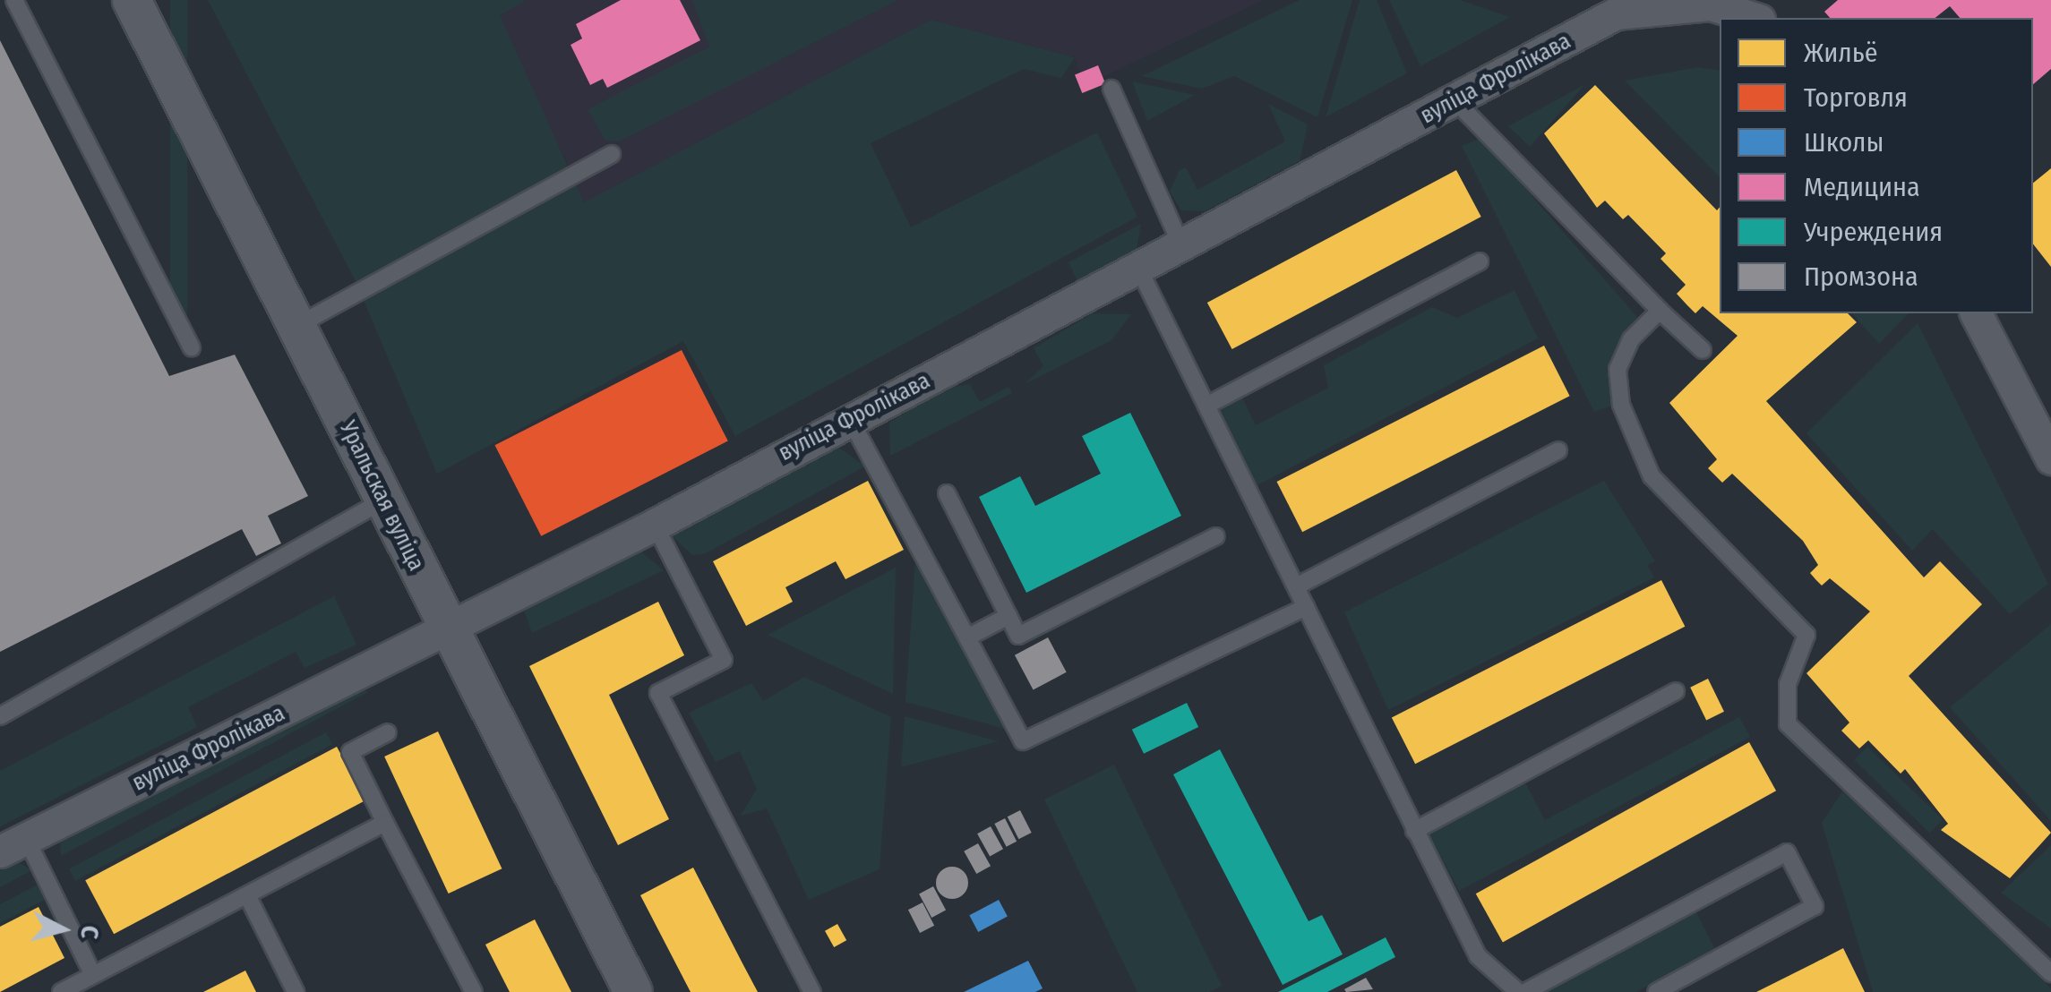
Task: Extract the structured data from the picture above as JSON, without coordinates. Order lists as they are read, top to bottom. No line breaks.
{"streets":{"street":["вуліца Фролікава","Уральская вуліца"]},"crossings":[["вуліца Фролікава","Уральская вуліца"]],"legend":["Жильё","Торговля","Школы","Медицина","Учреждения","Промзона"],"north":"right"}
